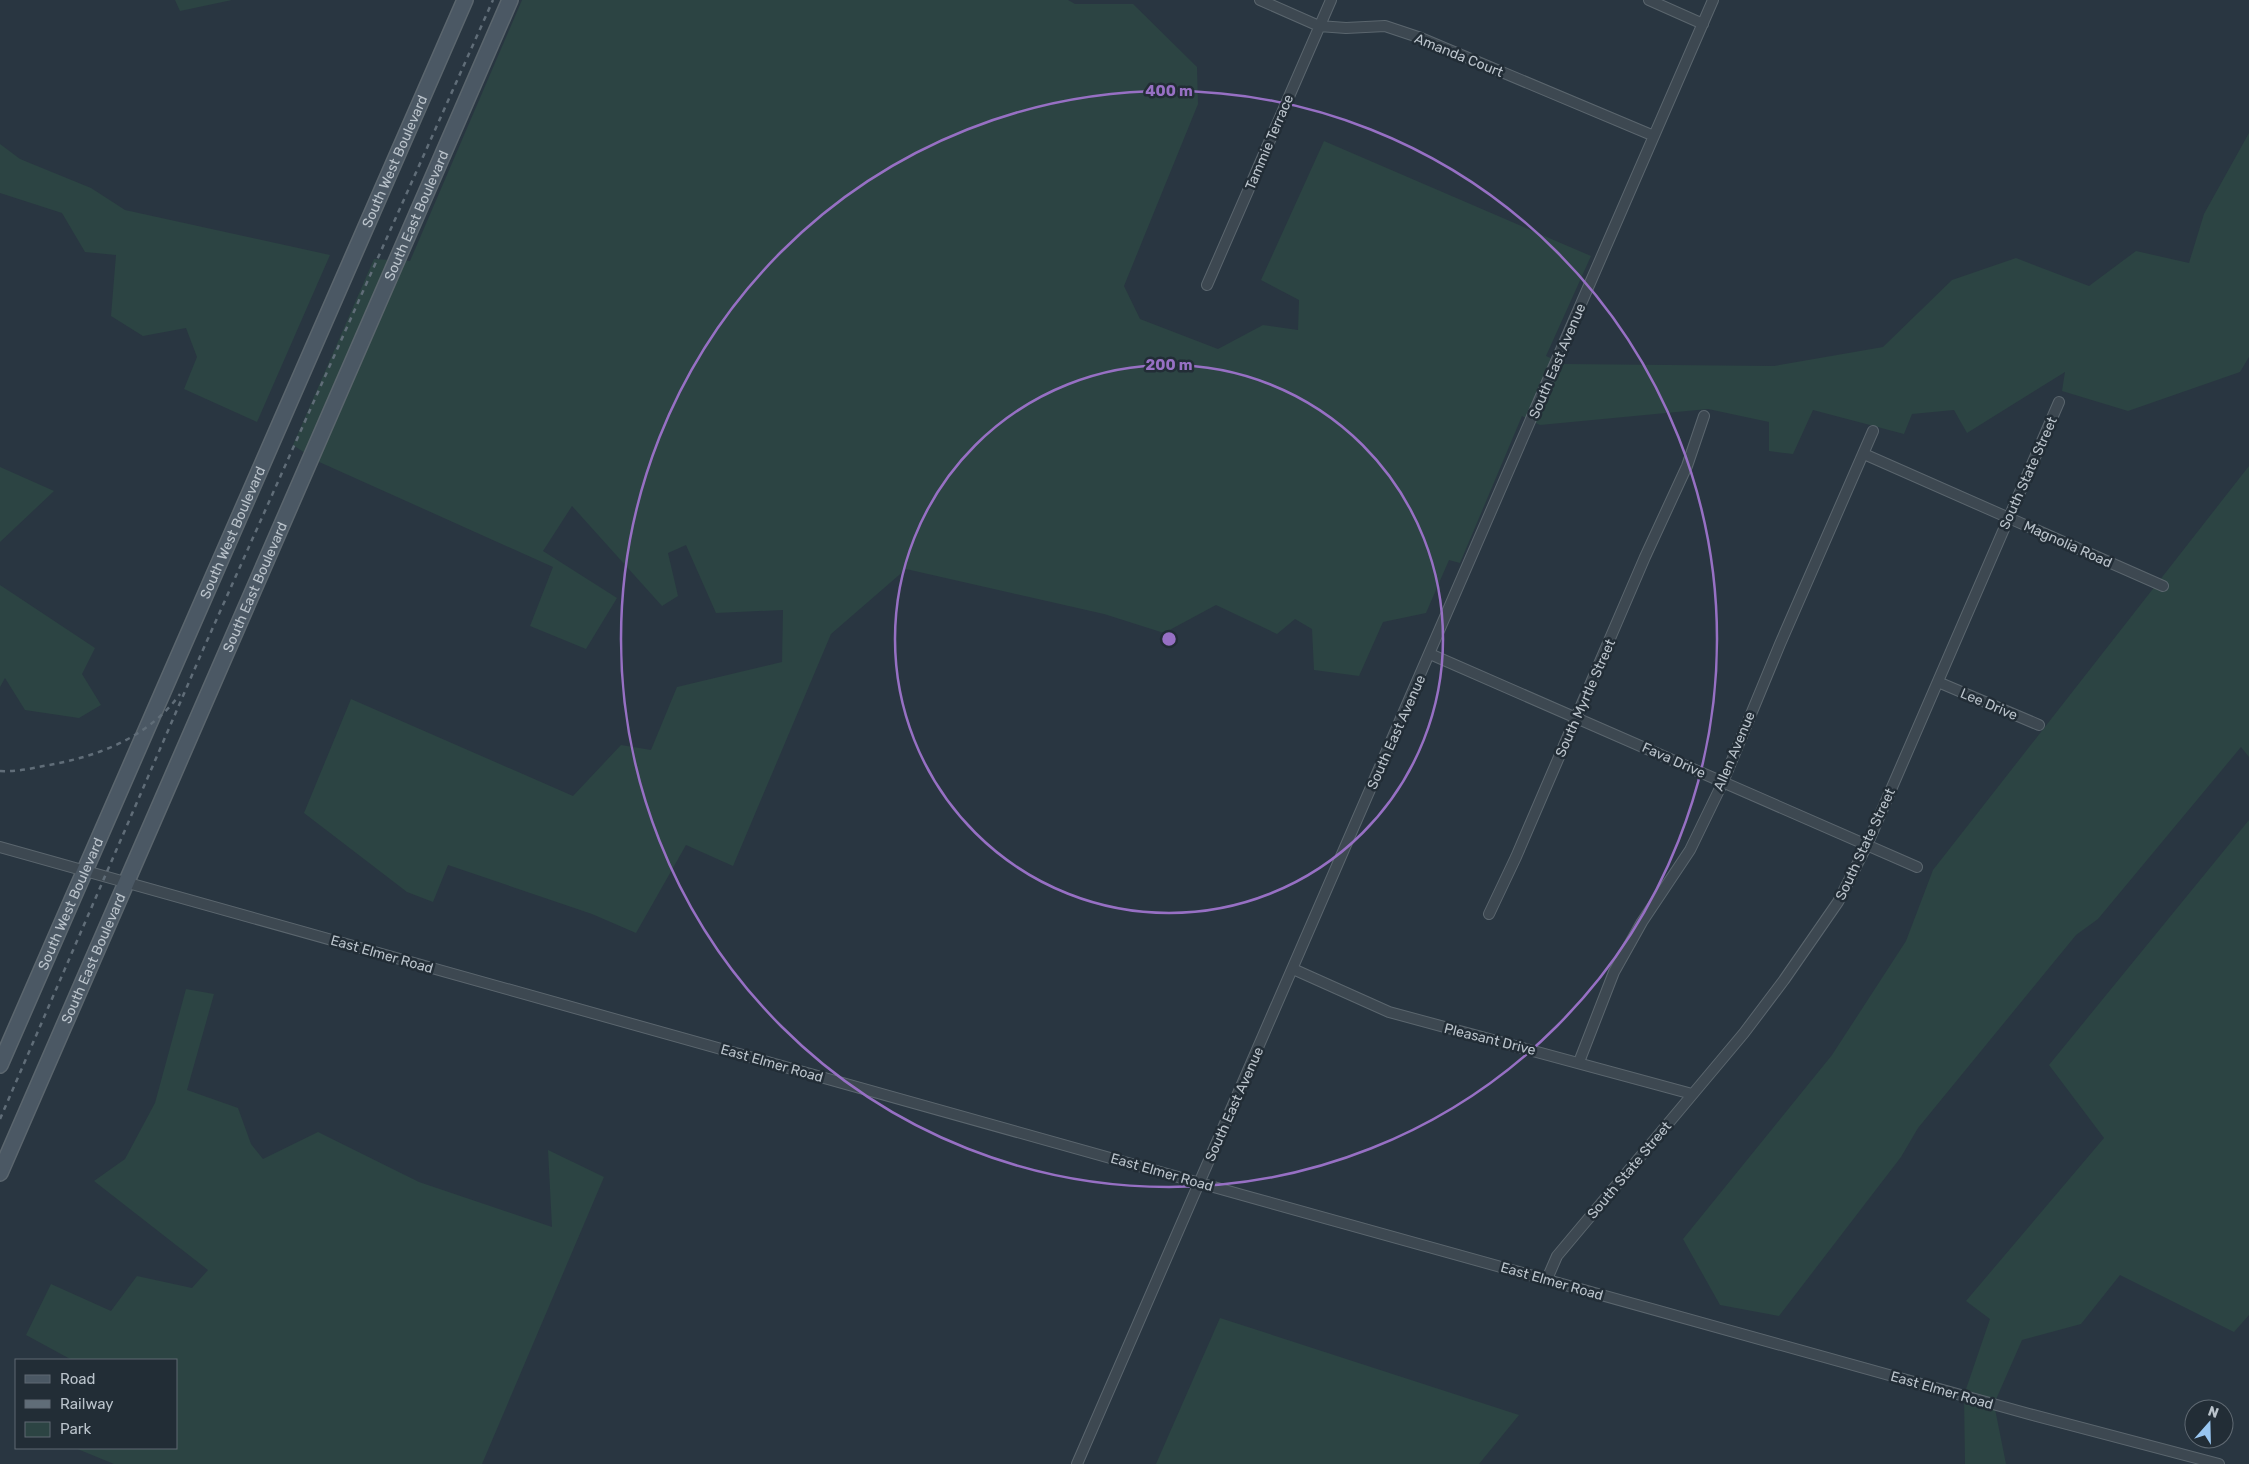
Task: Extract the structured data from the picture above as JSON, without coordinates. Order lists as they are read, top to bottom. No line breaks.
{"streets":{"main road":["South West Boulevard","South East Boulevard"],"street":["Amanda Court","Tammie Terrace","South East Avenue","South State Street","Magnolia Road","South Myrtle Street","Lee Drive","Allen Avenue","Fava Drive","East Elmer Road","Pleasant Drive"]},"crossings":[["Amanda Court","Tammie Terrace"],["Amanda Court","South East Avenue"],["South West Boulevard","East Elmer Road"],["South East Boulevard","East Elmer Road"],["South East Avenue","Fava Drive"],["South East Avenue","East Elmer Road"],["South East Avenue","Pleasant Drive"],["South State Street","Magnolia Road"],["South State Street","Lee Drive"],["South State Street","Fava Drive"],["South State Street","East Elmer Road"],["South State Street","Pleasant Drive"],["Magnolia Road","Allen Avenue"],["South Myrtle Street","Fava Drive"],["Allen Avenue","Fava Drive"],["Allen Avenue","Pleasant Drive"]],"legend":["Road","Railway","Park"],"north":"top","rings":["400 m","200 m"]}
